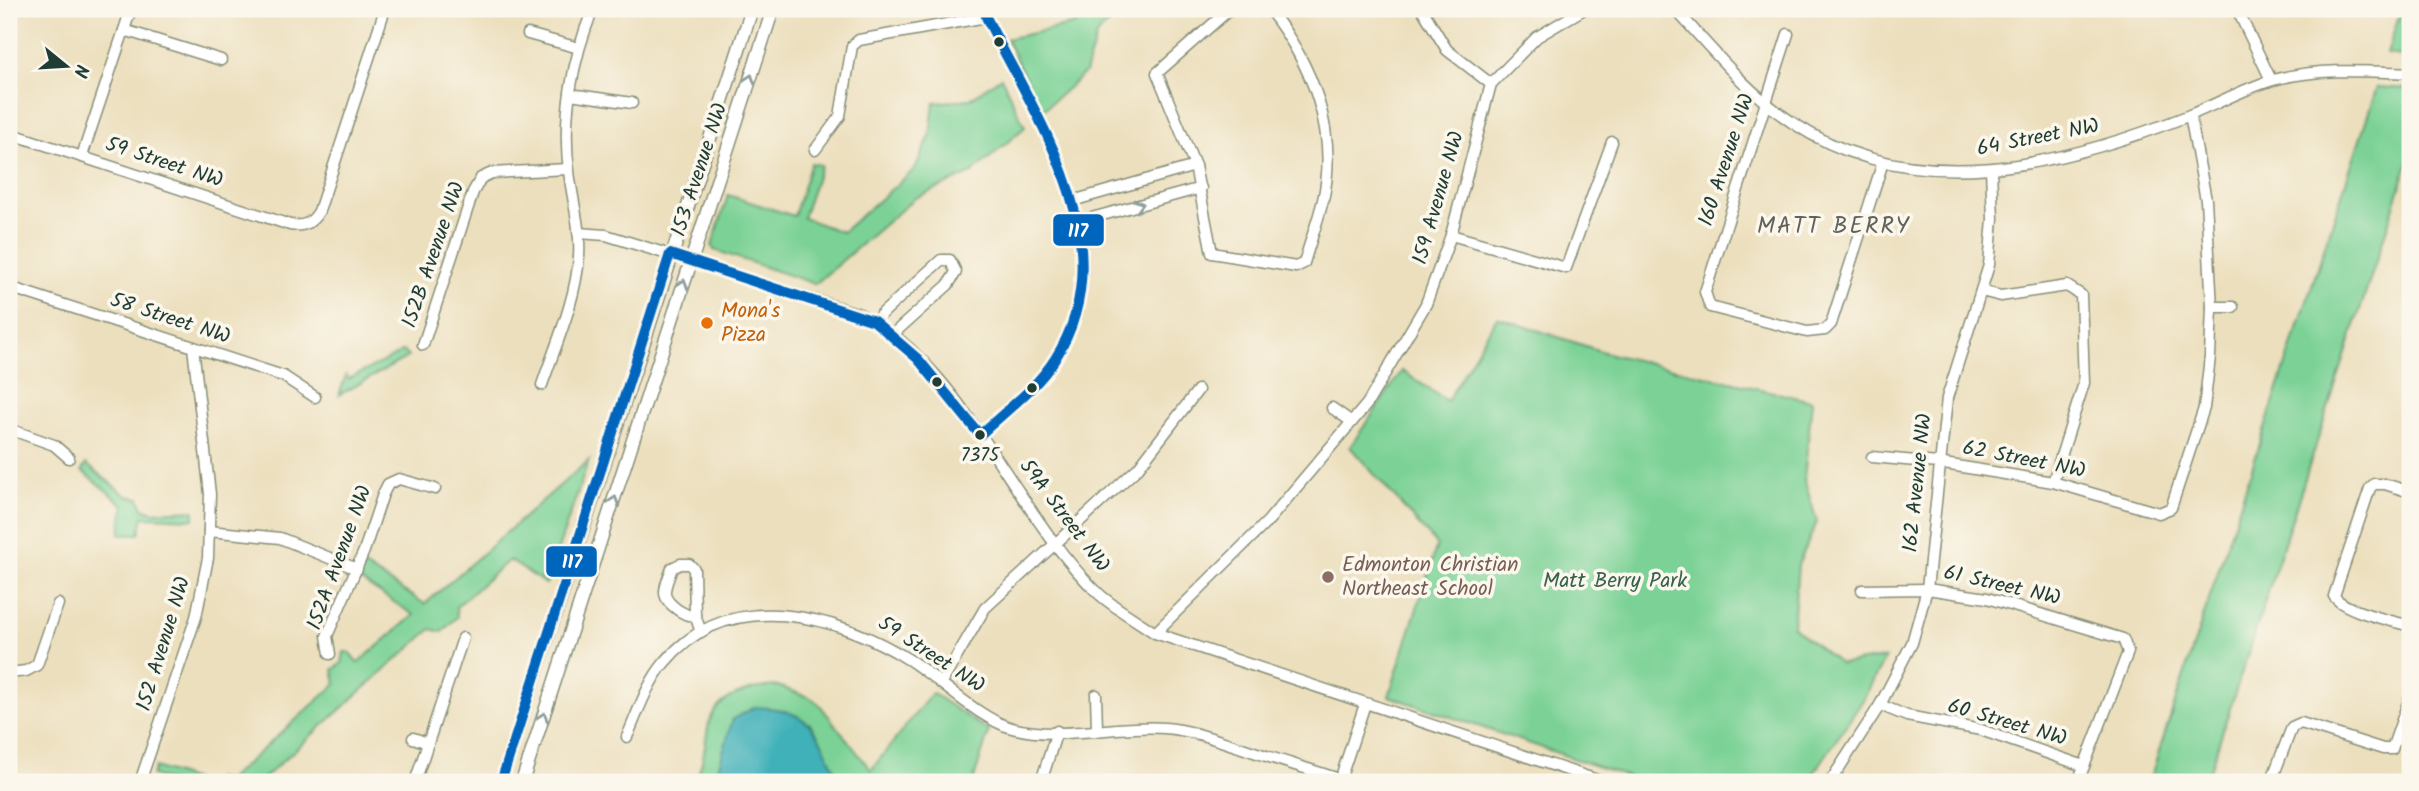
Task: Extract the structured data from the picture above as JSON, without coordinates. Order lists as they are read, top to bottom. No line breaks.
{"streets":{"main road":["153 Avenue NW"],"street":["64 Street NW","160 Avenue NW","59 Street NW","159 Avenue NW","152B Avenue NW","58 Street NW","62 Street NW","162 Avenue NW","59A Street NW","152A Avenue NW","61 Street NW","152 Avenue NW","60 Street NW"]},"crossings":[["64 Street NW","160 Avenue NW"],["64 Street NW","162 Avenue NW"],["153 Avenue NW","59A Street NW"],["159 Avenue NW","59A Street NW"],["58 Street NW","152 Avenue NW"],["62 Street NW","162 Avenue NW"],["162 Avenue NW","61 Street NW"],["162 Avenue NW","60 Street NW"],["61 Street NW","60 Street NW"]],"districts":["MATT BERRY"],"parks":["Matt Berry Park"],"places":["Mona's Pizza","7375","Edmonton Christian Northeast School"],"lines":["transit line 117"],"north":"right"}
